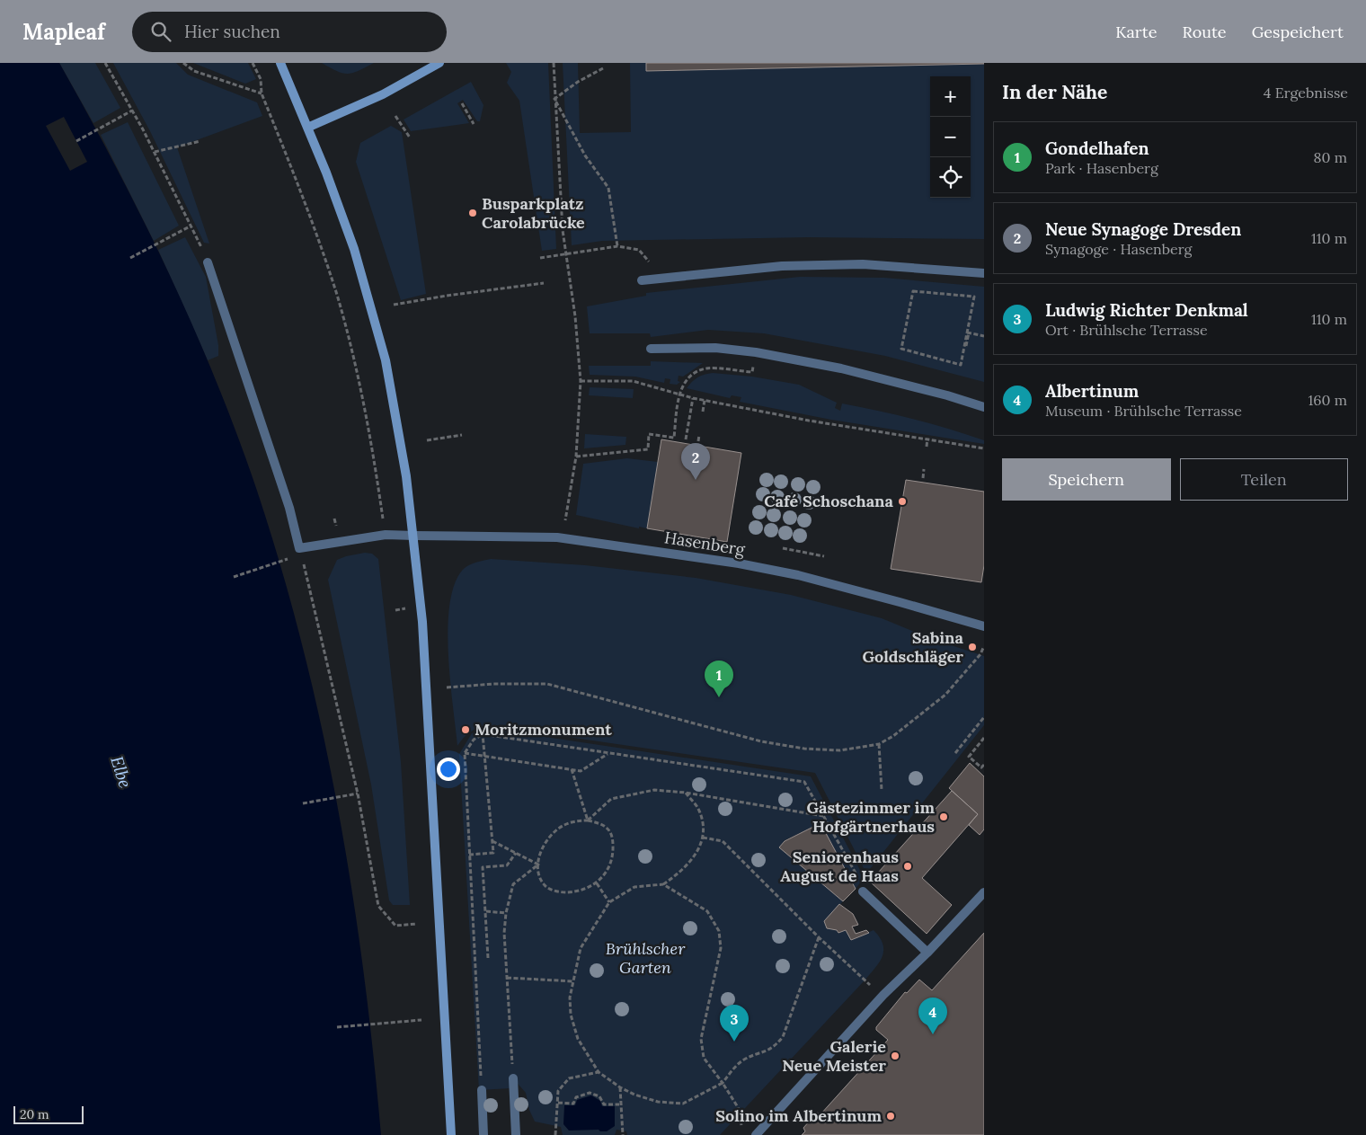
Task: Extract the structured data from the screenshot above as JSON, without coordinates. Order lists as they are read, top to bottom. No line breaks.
{"streets":{"street":["Hasenberg"]},"water":["Elbe"],"parks":["Brühlscher Garten"],"places":["Busparkplatz Carolabrücke","Café Schoschana","Sabina Goldschläger","Moritzmonument","Gästezimmer im Hofgärtnerhaus","Seniorenhaus August de Haas","Galerie Neue Meister","Solino im Albertinum"],"scale_bar":"20 m","page":{"header":"Mapleaf","search":"Hier suchen","nav":["Karte","Route","Gespeichert"],"heading":["In der Nähe","4 Ergebnisse"],"map_buttons":["+","−"],"list":[{"mark":"1","name":"Gondelhafen","note":"Park · Hasenberg","value":"80 m"},{"mark":"2","name":"Neue Synagoge Dresden","note":"Synagoge · Hasenberg","value":"110 m"},{"mark":"3","name":"Ludwig Richter Denkmal","note":"Ort · Brühlsche Terrasse","value":"110 m"},{"mark":"4","name":"Albertinum","note":"Museum · Brühlsche Terrasse","value":"160 m"}],"pins":["2","1","4","3"],"buttons":["Speichern","Teilen"],"scale":"20 m"}}
